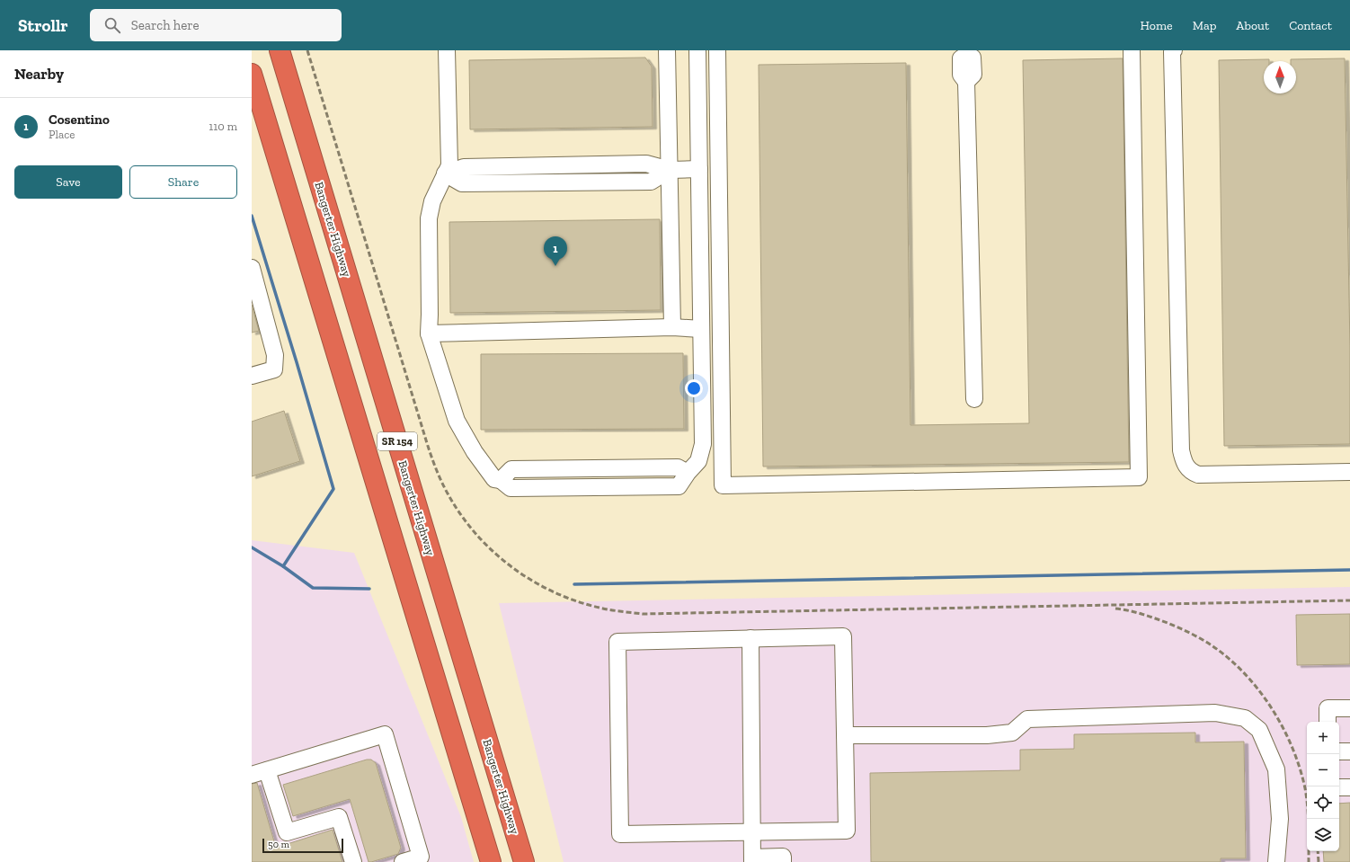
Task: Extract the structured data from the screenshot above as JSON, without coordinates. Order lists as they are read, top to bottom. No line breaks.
{"streets":{"highway":["Bangerter Highway","SR 154"]},"scale_bar":"50 m","north":"top","page":{"header":"Strollr","search":"Search here","nav":["Home","Map","About","Contact"],"heading":"Nearby","list":[{"mark":"1","name":"Cosentino","note":"Place","value":"110 m"}],"buttons":["Save","Share"],"pins":"1","map_buttons":["+","−"],"scale":"50 m"}}
